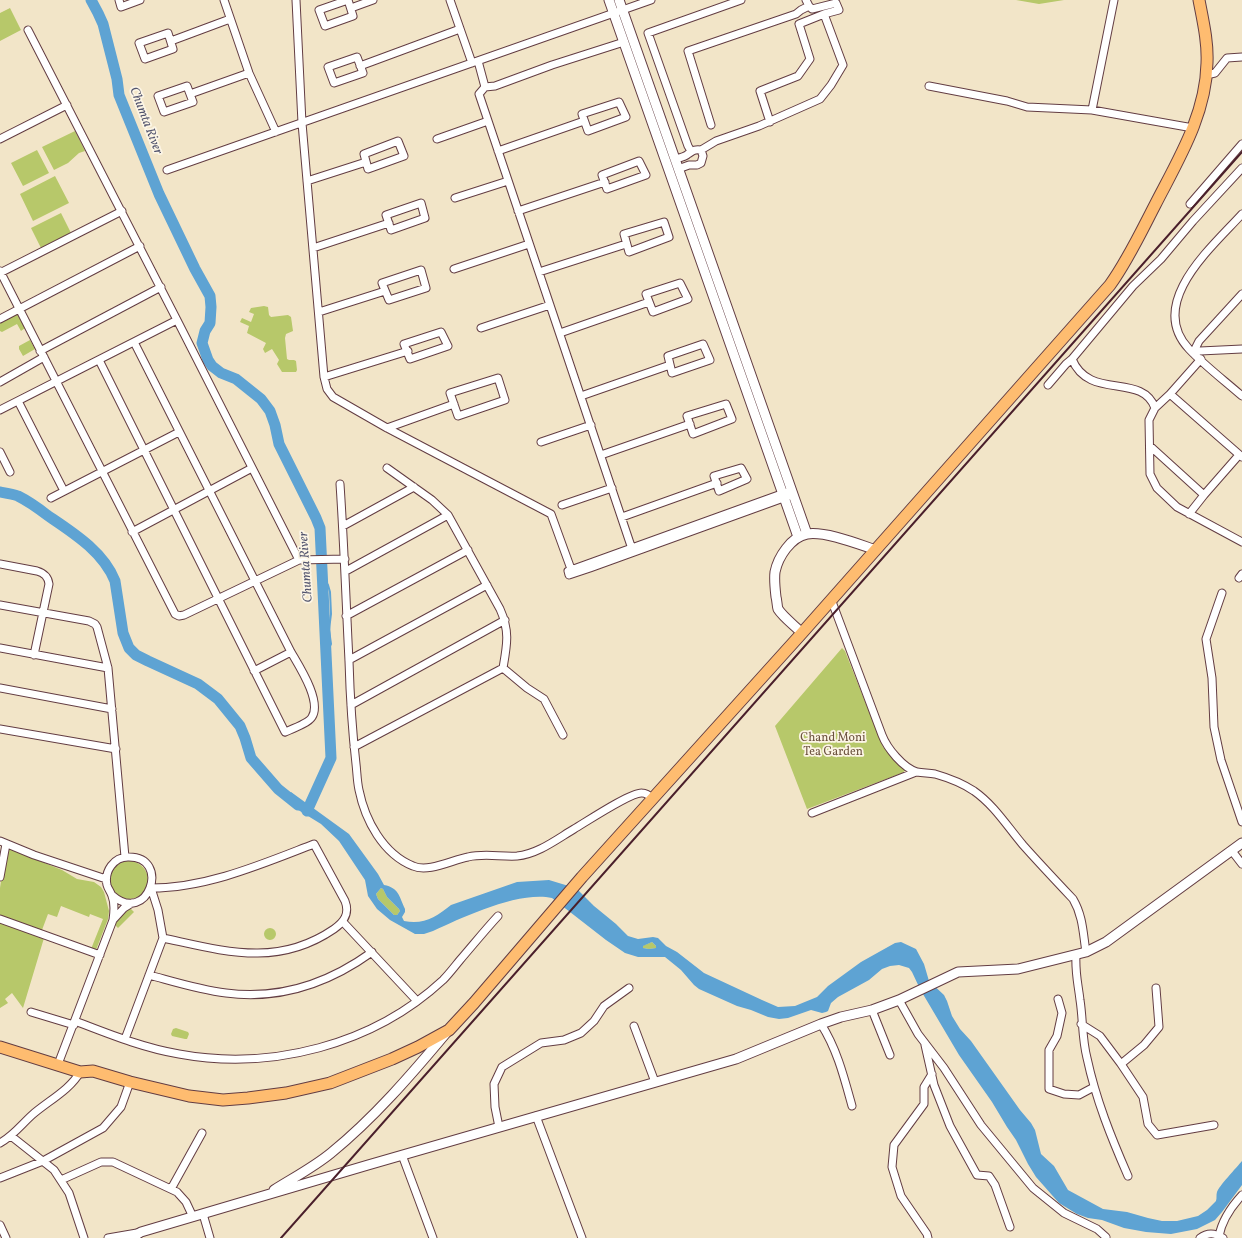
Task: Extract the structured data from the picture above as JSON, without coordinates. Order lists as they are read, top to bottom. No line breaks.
{"water":["Chumta River"],"parks":["Chand Moni Tea Garden"]}
